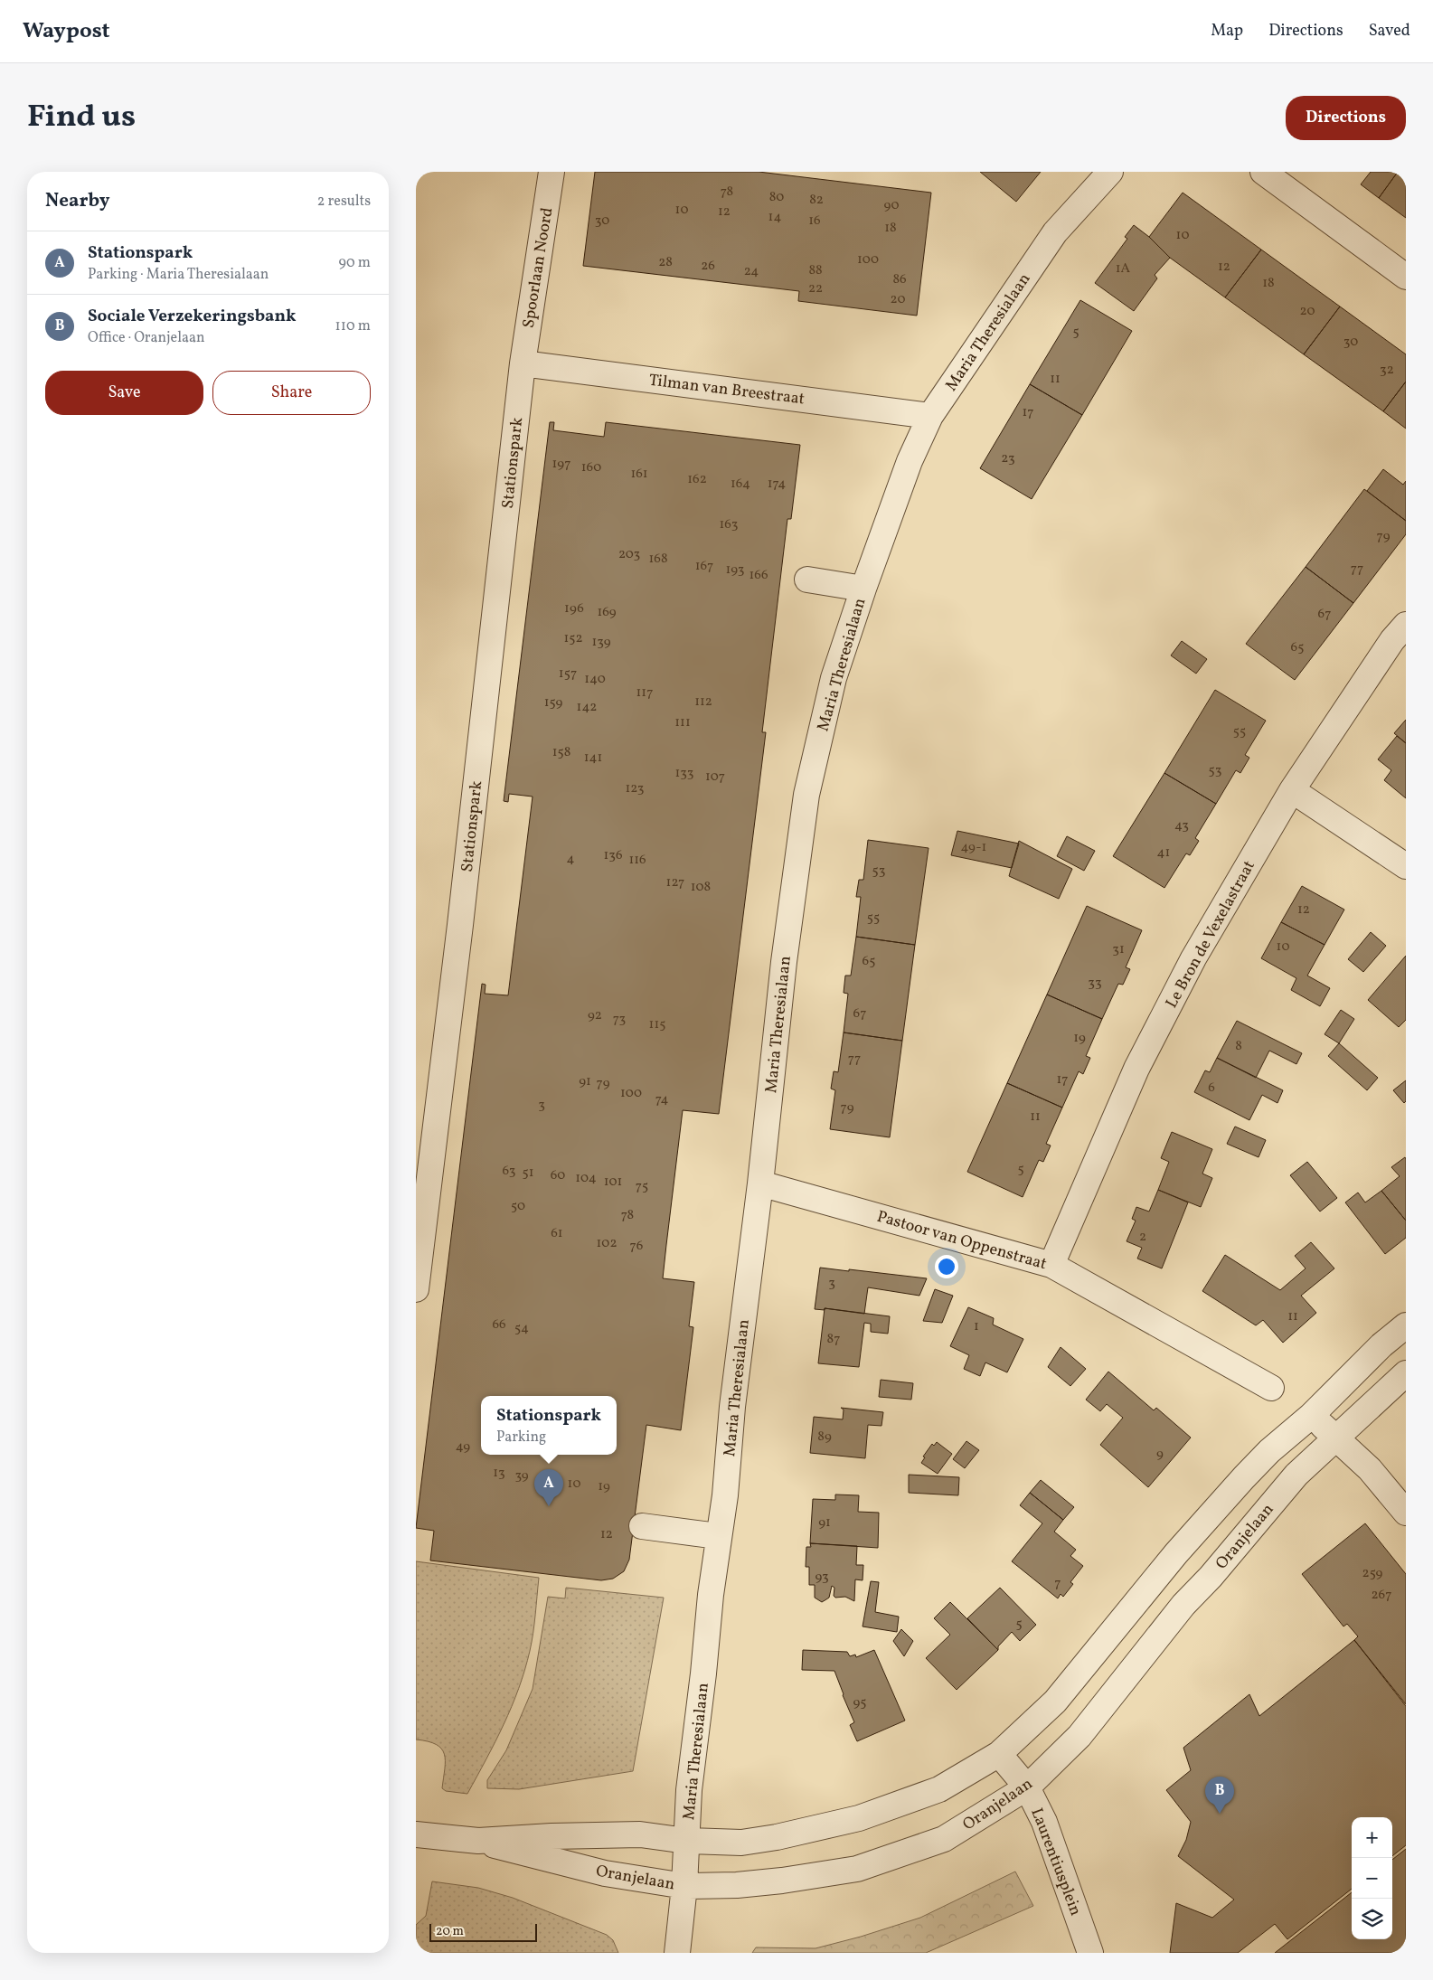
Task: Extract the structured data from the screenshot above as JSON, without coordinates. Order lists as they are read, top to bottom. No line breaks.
{"streets":{"street":["Spoorlaan Noord","Maria Theresialaan","Tilman van Breestraat","Stationspark","Le Bron de Vexelastraat","Pastoor van Oppenstraat","Oranjelaan","Laurentiusplein"]},"crossings":[["Spoorlaan Noord","Tilman van Breestraat"],["Spoorlaan Noord","Stationspark"],["Maria Theresialaan","Tilman van Breestraat"],["Maria Theresialaan","Pastoor van Oppenstraat"],["Maria Theresialaan","Oranjelaan"],["Tilman van Breestraat","Stationspark"],["Le Bron de Vexelastraat","Pastoor van Oppenstraat"],["Oranjelaan","Laurentiusplein"]],"house_numbers":["78","80","82","90","10","12","14","30","16","18","10","100","28","26","12","1A","88","24","86","18","22","20","20","5","30","32","11","17","23","197","160","161","162","164","174","163","79","203","168","167","77","193","166","196","169","67","152","139","65","157","140","117","112","159","142","111","55","158","141","53","133","107","123","43","49-1","41","136","4","116","53","127","108","12","55","10","31","65","33","67","92","73","115","19","8","77","17","91","79","6","100","74","3","79","11","5","63","51","60","104","101","75","50","78","61","2","102","76","3","11","66","1","54","87","89","49","9","13","39","10","19","91","12","259","93","7","267","5","95"],"scale_bar":"20 m","page":{"header":"Waypost","nav":["Map","Directions","Saved"],"title":"Find us","buttons":["Directions",["Save","Share"]],"heading":["Nearby","2 results"],"list":[{"mark":"A","name":"Stationspark","note":"Parking · Maria Theresialaan","value":"90 m"},{"mark":"B","name":"Sociale Verzekeringsbank","note":"Office · Oranjelaan","value":"110 m"}],"popup":["Stationspark","Parking"],"pins":["A","B"],"map_buttons":["+","−"],"scale":"20 m"}}
